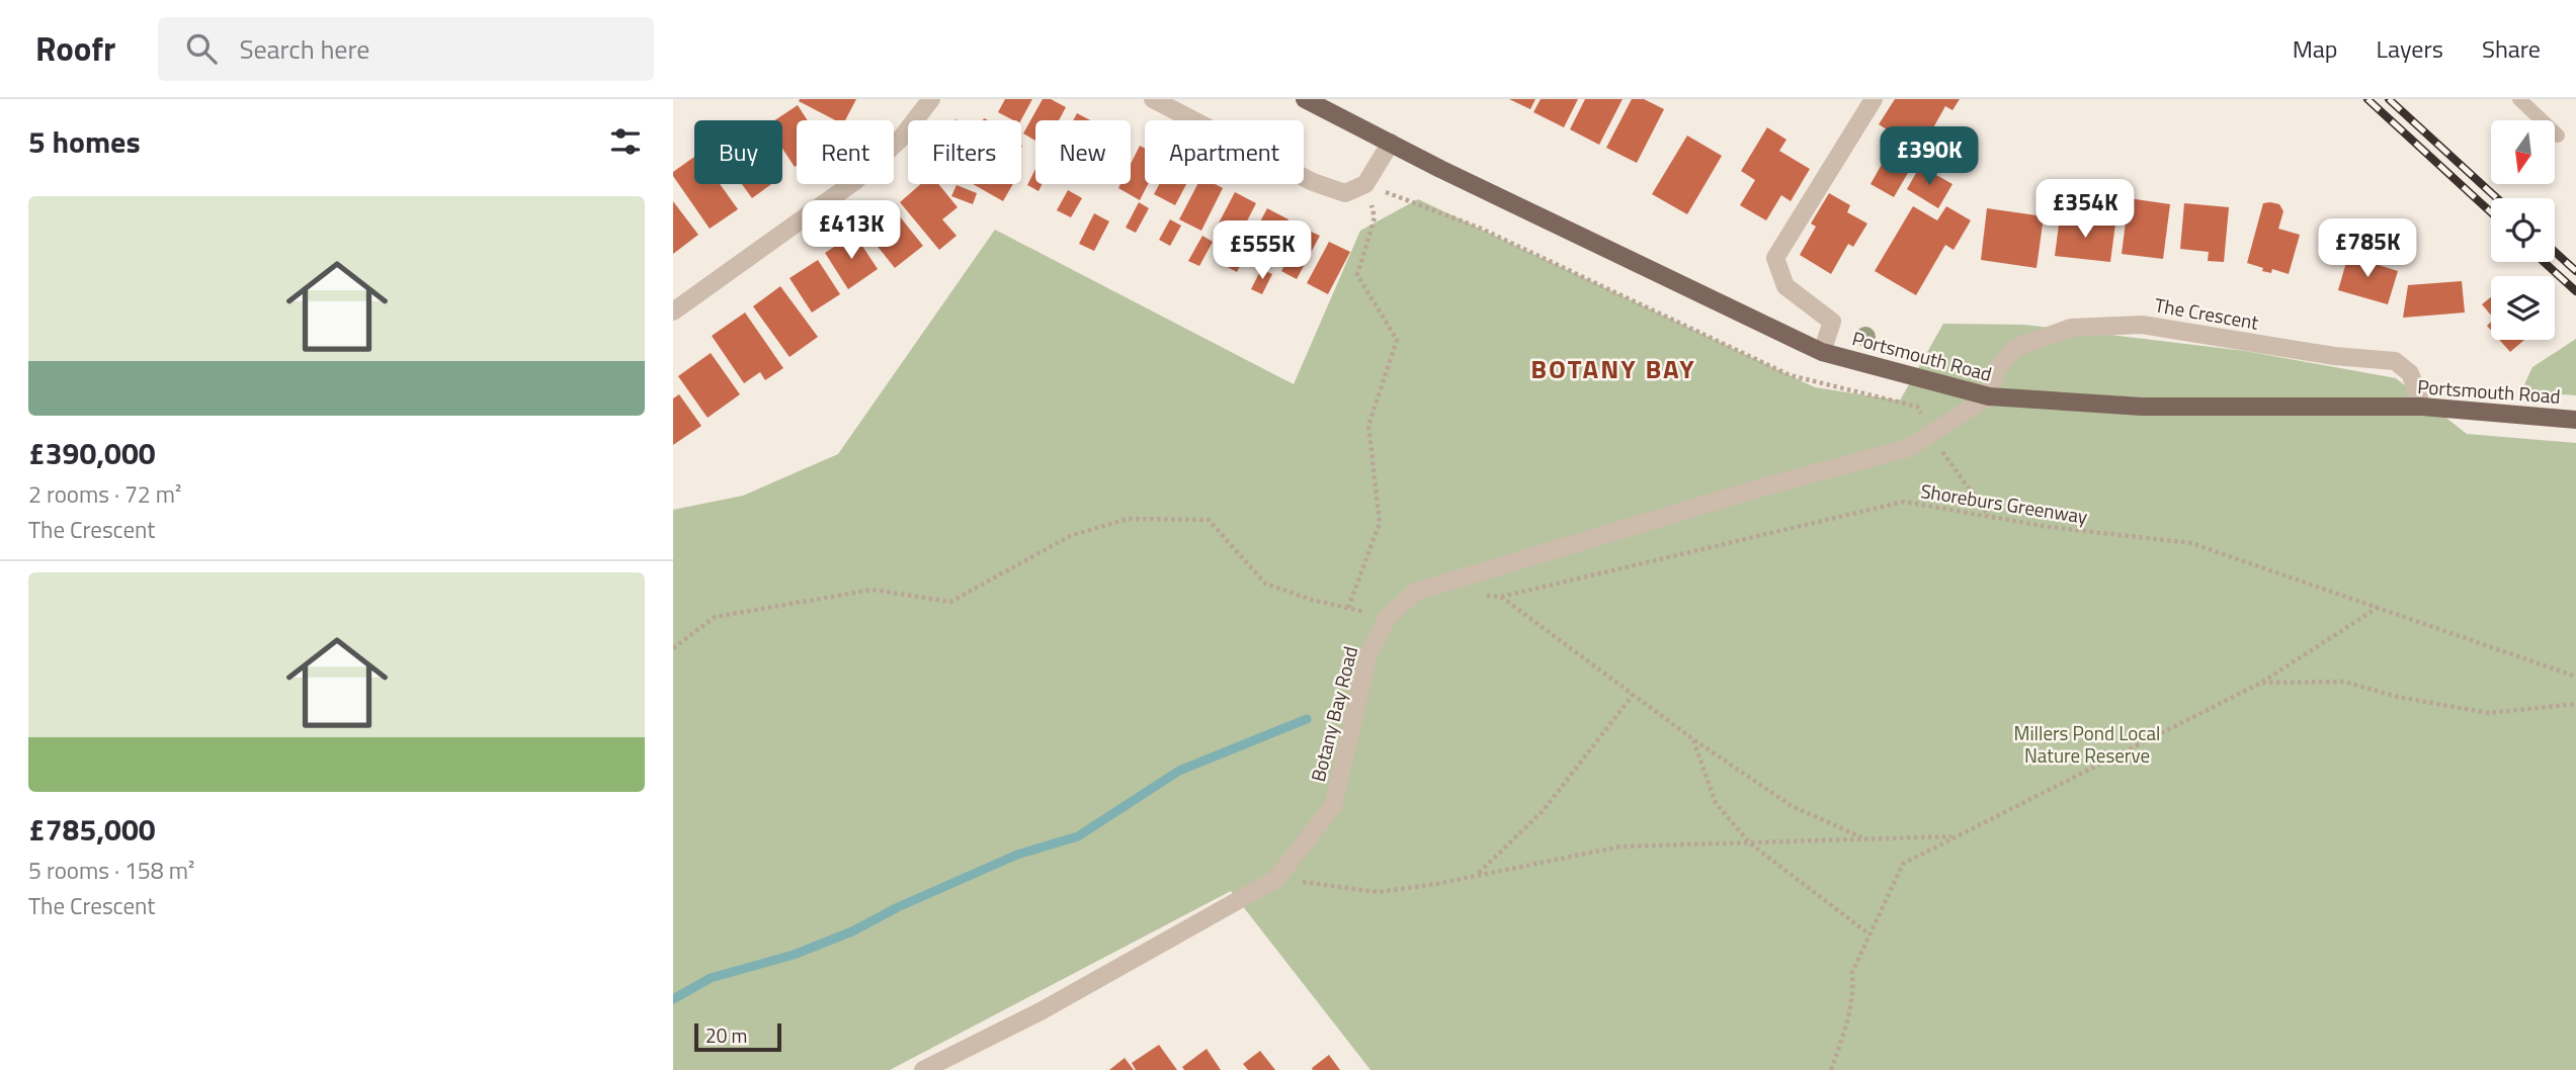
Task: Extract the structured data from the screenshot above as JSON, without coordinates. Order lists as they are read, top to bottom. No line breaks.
{"streets":{"main road":["Portsmouth Road"],"street":["The Crescent","Botany Bay Road"],"path":["Shoreburs Greenway"]},"crossings":[["The Crescent","Portsmouth Road"],["The Crescent","Botany Bay Road"],["Portsmouth Road","Botany Bay Road"]],"districts":["BOTANY BAY"],"parks":["Millers Pond Local Nature Reserve"],"scale_bar":"20 m","north":"bottom","page":{"header":"Roofr","search":"Search here","nav":["Map","Layers","Share"],"heading":"5 homes","chip":["Buy","Rent","Filters","New","Apartment"],"price":["£390K","£354K","£413K","£785K","£555K"],"list":[{"name":"£390,000","note":"2 rooms · 72 m² · The Crescent"},{"name":"£785,000","note":"5 rooms · 158 m² · The Crescent"}],"scale":"20 m"}}
